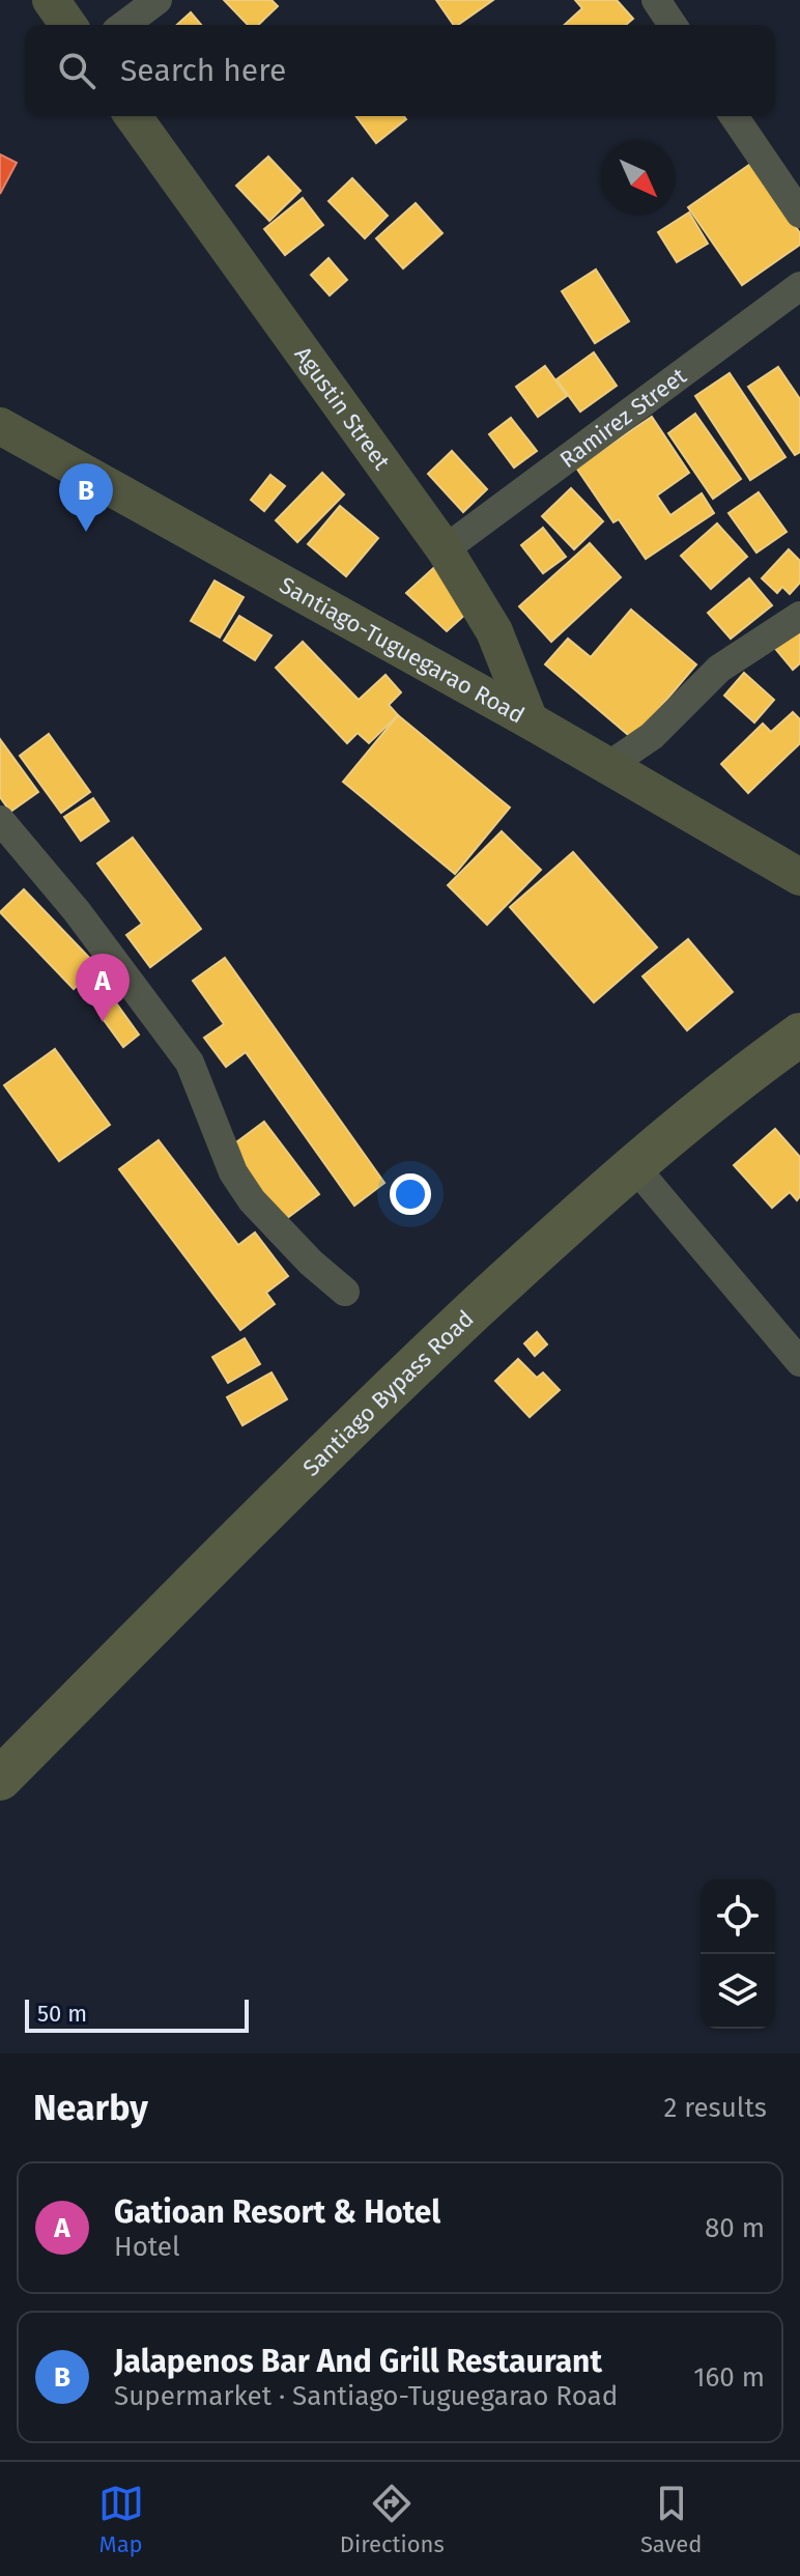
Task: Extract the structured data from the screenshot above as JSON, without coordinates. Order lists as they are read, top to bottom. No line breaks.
{"streets":{"highway":["Santiago Bypass Road"],"main road":["Agustin Street","Santiago-Tuguegarao Road"],"street":["Ramirez Street"]},"crossings":[["Agustin Street","Ramirez Street"],["Agustin Street","Santiago-Tuguegarao Road"]],"scale_bar":"50 m","north":"bottom right","page":{"search":"Search here","pins":["B","A"],"scale":"50 m","heading":["Nearby","2 results"],"list":[{"mark":"A","name":"Gatioan Resort & Hotel","note":"Hotel","value":"80 m"},{"mark":"B","name":"Jalapenos Bar And Grill Restaurant","note":"Supermarket · Santiago-Tuguegarao Road","value":"160 m"}],"nav":["Map","Directions","Saved"]}}
